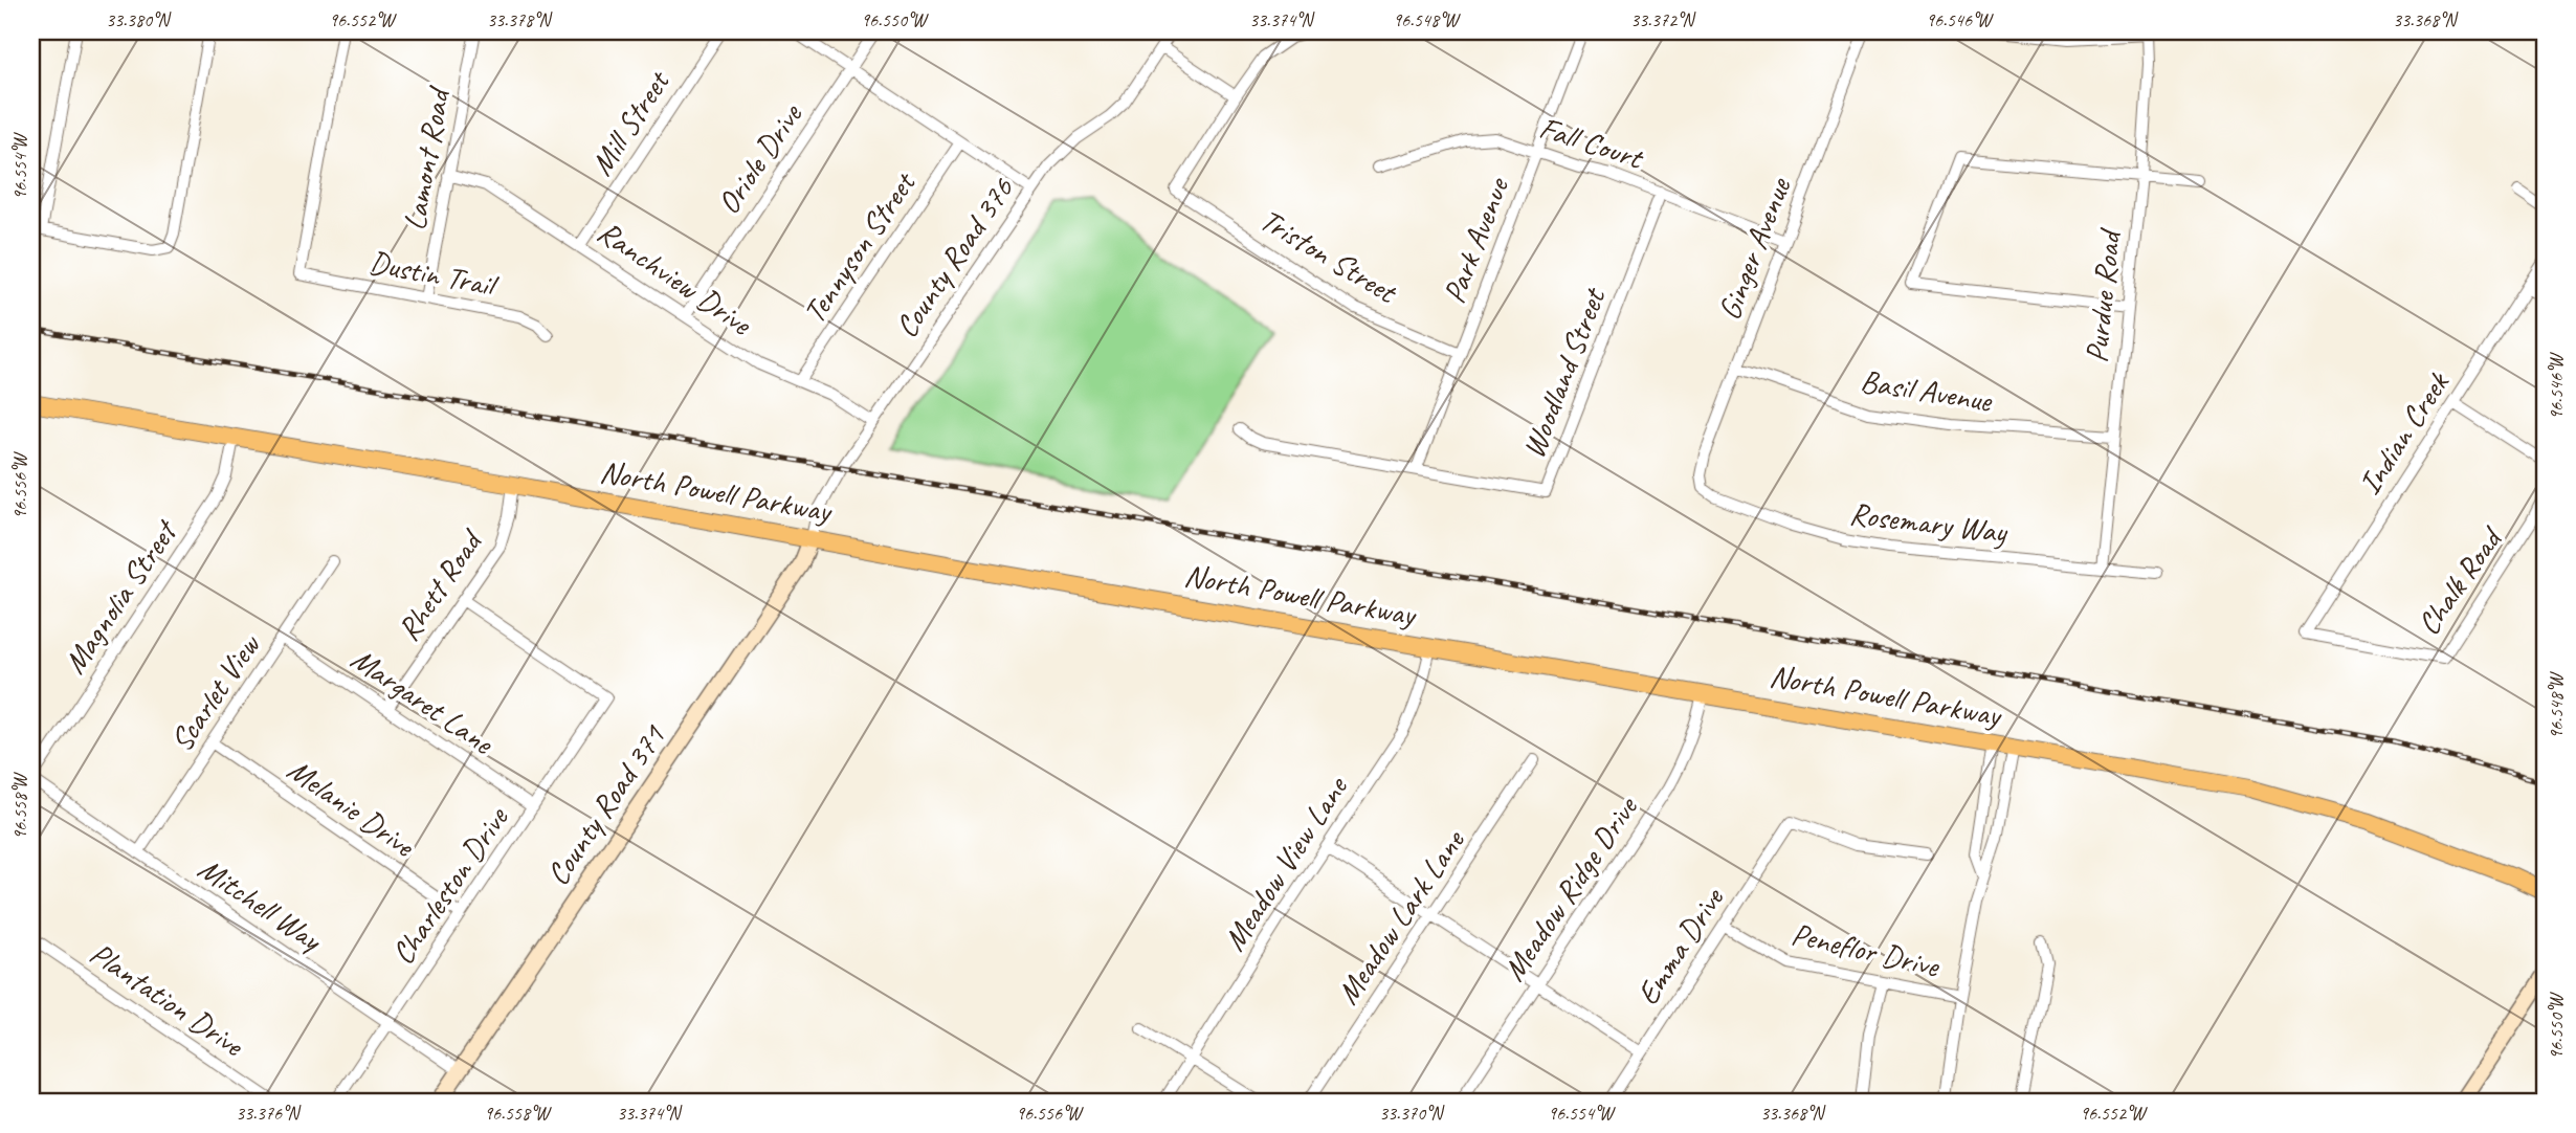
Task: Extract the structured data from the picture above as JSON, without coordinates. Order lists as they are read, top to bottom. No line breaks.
{"streets":{"main road":["North Powell Parkway"],"street":["Mill Street","Fall Court","Oriole Drive","Lamont Road","Park Avenue","Tennyson Street","Ginger Avenue","Triston Street","County Road 376","Dustin Trail","Ranchview Drive","Purdue Road","Woodland Street","Basil Avenue","Indian Creek","Rosemary Way","Chalk Road","Rhett Road","Magnolia Street","Scarlet View","Margaret Lane","County Road 371","Melanie Drive","Meadow View Lane","Charleston Drive","Meadow Ridge Drive","Mitchell Way","Meadow Lark Lane","Emma Drive","Peneflor Drive","Plantation Drive"]},"crossings":[["Mill Street","Ranchview Drive"],["Fall Court","Park Avenue"],["Fall Court","Ginger Avenue"],["Fall Court","Woodland Street"],["Oriole Drive","Ranchview Drive"],["Lamont Road","Dustin Trail"],["Lamont Road","Ranchview Drive"],["Park Avenue","Triston Street"],["Park Avenue","Woodland Street"],["Tennyson Street","Ranchview Drive"],["Ginger Avenue","Basil Avenue"],["Ginger Avenue","Rosemary Way"],["County Road 376","Ranchview Drive"],["County Road 376","North Powell Parkway"],["County Road 376","County Road 371"],["Purdue Road","Basil Avenue"],["Purdue Road","Rosemary Way"],["Indian Creek","Chalk Road"],["North Powell Parkway","Rhett Road"],["North Powell Parkway","Magnolia Street"],["North Powell Parkway","County Road 371"],["North Powell Parkway","Meadow View Lane"],["North Powell Parkway","Meadow Ridge Drive"],["Rhett Road","Margaret Lane"],["Rhett Road","Charleston Drive"],["Magnolia Street","Mitchell Way"],["Scarlet View","Margaret Lane"],["Scarlet View","Melanie Drive"],["Scarlet View","Mitchell Way"],["Margaret Lane","Charleston Drive"],["County Road 371","Mitchell Way"],["Melanie Drive","Charleston Drive"],["Charleston Drive","Mitchell Way"],["Emma Drive","Peneflor Drive"]],"coordinates":["33.380°N","96.552°W","33.378°N","96.550°W","33.374°N","96.548°W","33.372°N","96.546°W","33.368°N","96.554°W","96.556°W","96.558°W","33.376°N","33.370°N"]}
